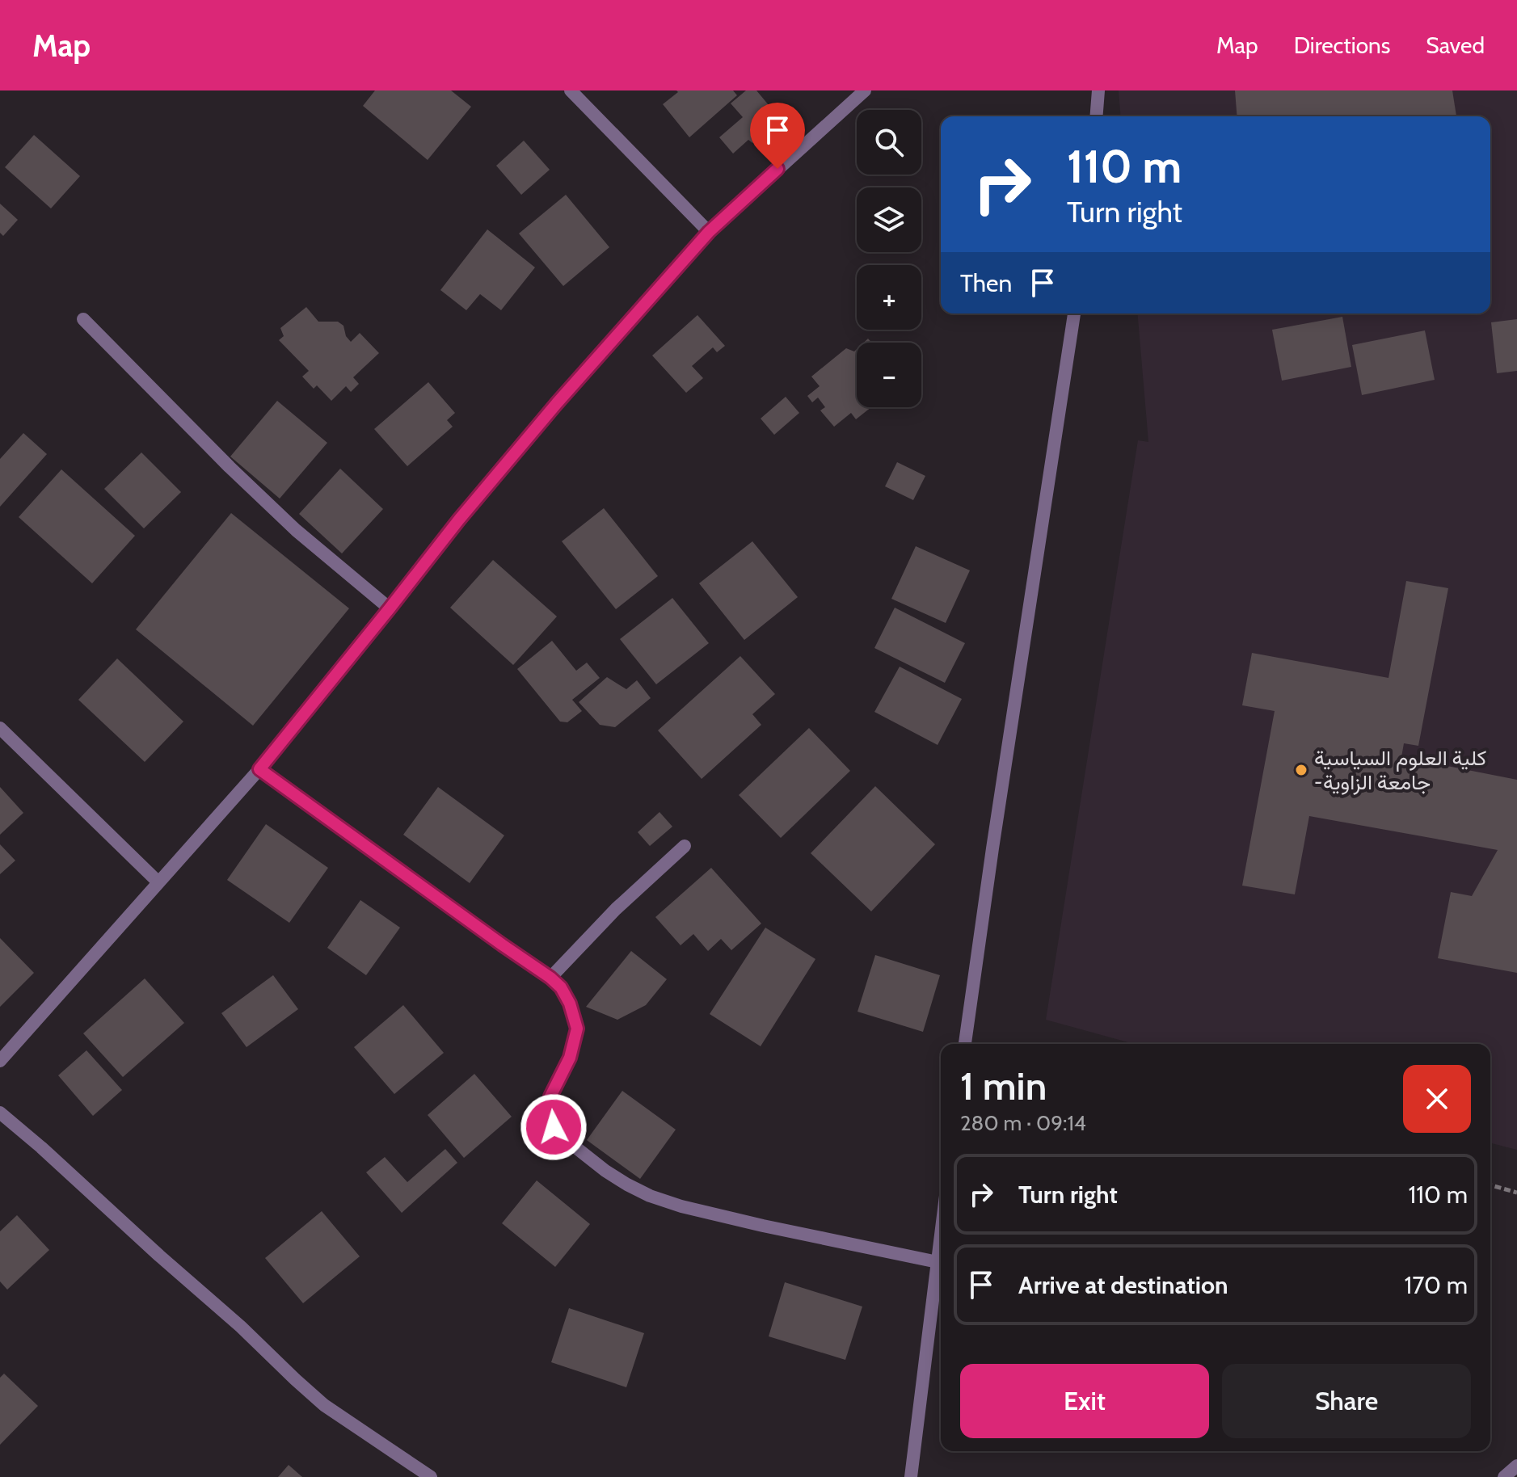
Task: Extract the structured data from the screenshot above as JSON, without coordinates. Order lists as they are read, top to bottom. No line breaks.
{"places":["كلية العلوم السياسية -جامعة الزاوية"],"page":{"header":"Map","nav":["Map","Directions","Saved"],"map_buttons":["+","−"],"turn":["110 m","Turn right"],"then":"Then","heading":["1 min","280 m · 09:14"],"list":[{"name":"Turn right","value":"110 m"},{"name":"Arrive at destination","value":"170 m"}],"buttons":["Exit","Share"]}}
